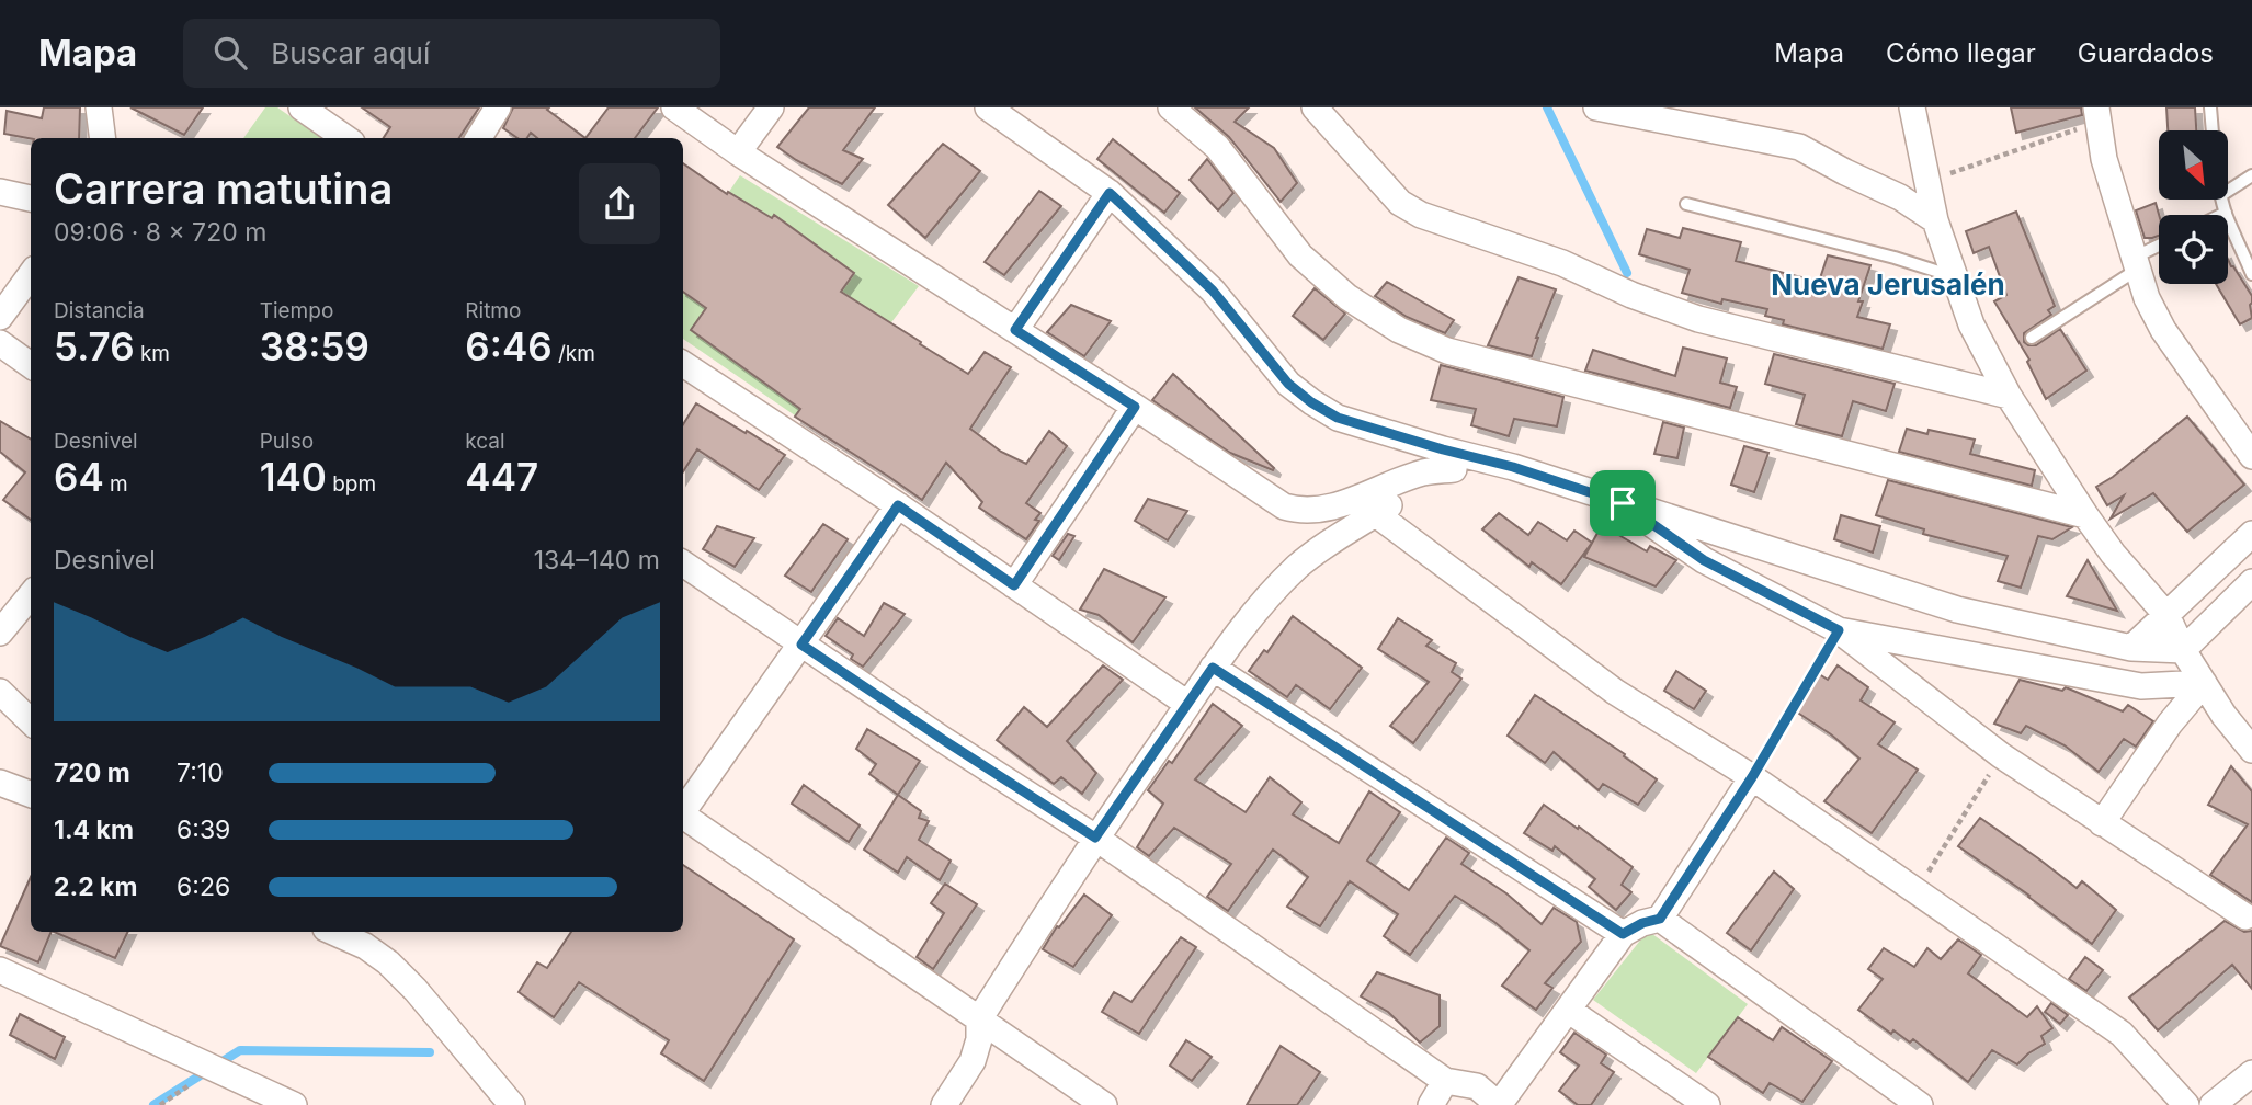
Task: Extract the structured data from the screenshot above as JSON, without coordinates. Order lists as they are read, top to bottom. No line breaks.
{"districts":["Nueva Jerusalén"],"north":"bottom right","page":{"header":"Mapa","search":"Buscar aquí","nav":["Mapa","Cómo llegar","Guardados"],"heading":["Carrera matutina","09:06 · 8 × 720 m"],"stats":[["Distancia","5.76 km"],["Tiempo","38:59"],["Ritmo","6:46 /km"],["Desnivel","64 m"],["Pulso","140 bpm"],["kcal","447"]],"chart":["Desnivel","134–140 m"],"list":[{"name":"720 m","note":"7:10"},{"name":"1.4 km","note":"6:39"},{"name":"2.2 km","note":"6:26"}]}}
